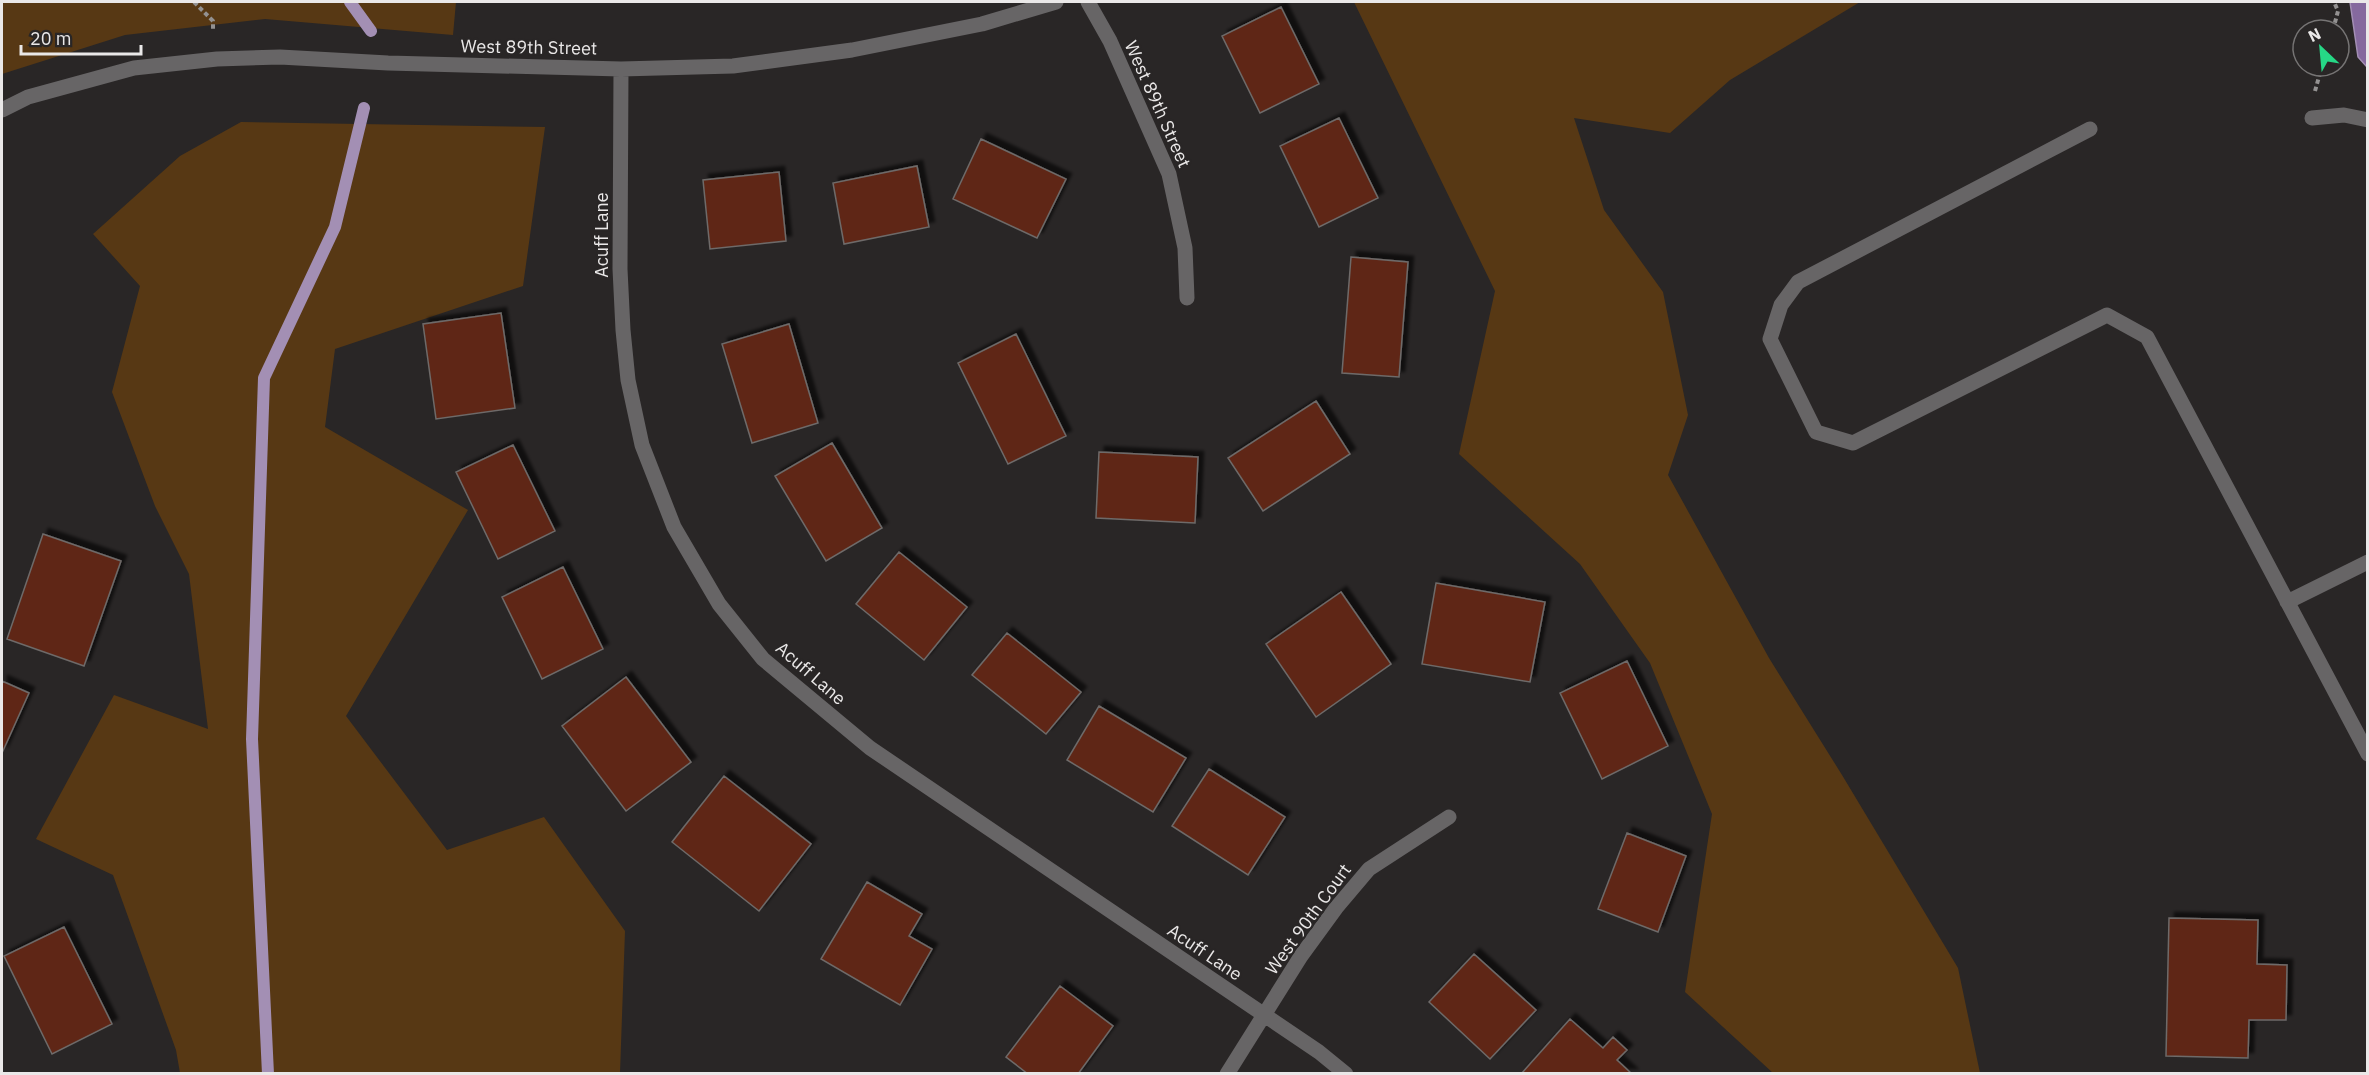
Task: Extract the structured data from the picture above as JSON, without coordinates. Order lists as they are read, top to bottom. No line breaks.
{"streets":{"street":["West 89th Street","Acuff Lane","West 90th Court"]},"crossings":[["West 89th Street","Acuff Lane"],["Acuff Lane","West 90th Court"]],"scale_bar":"20 m","north":"top left"}
